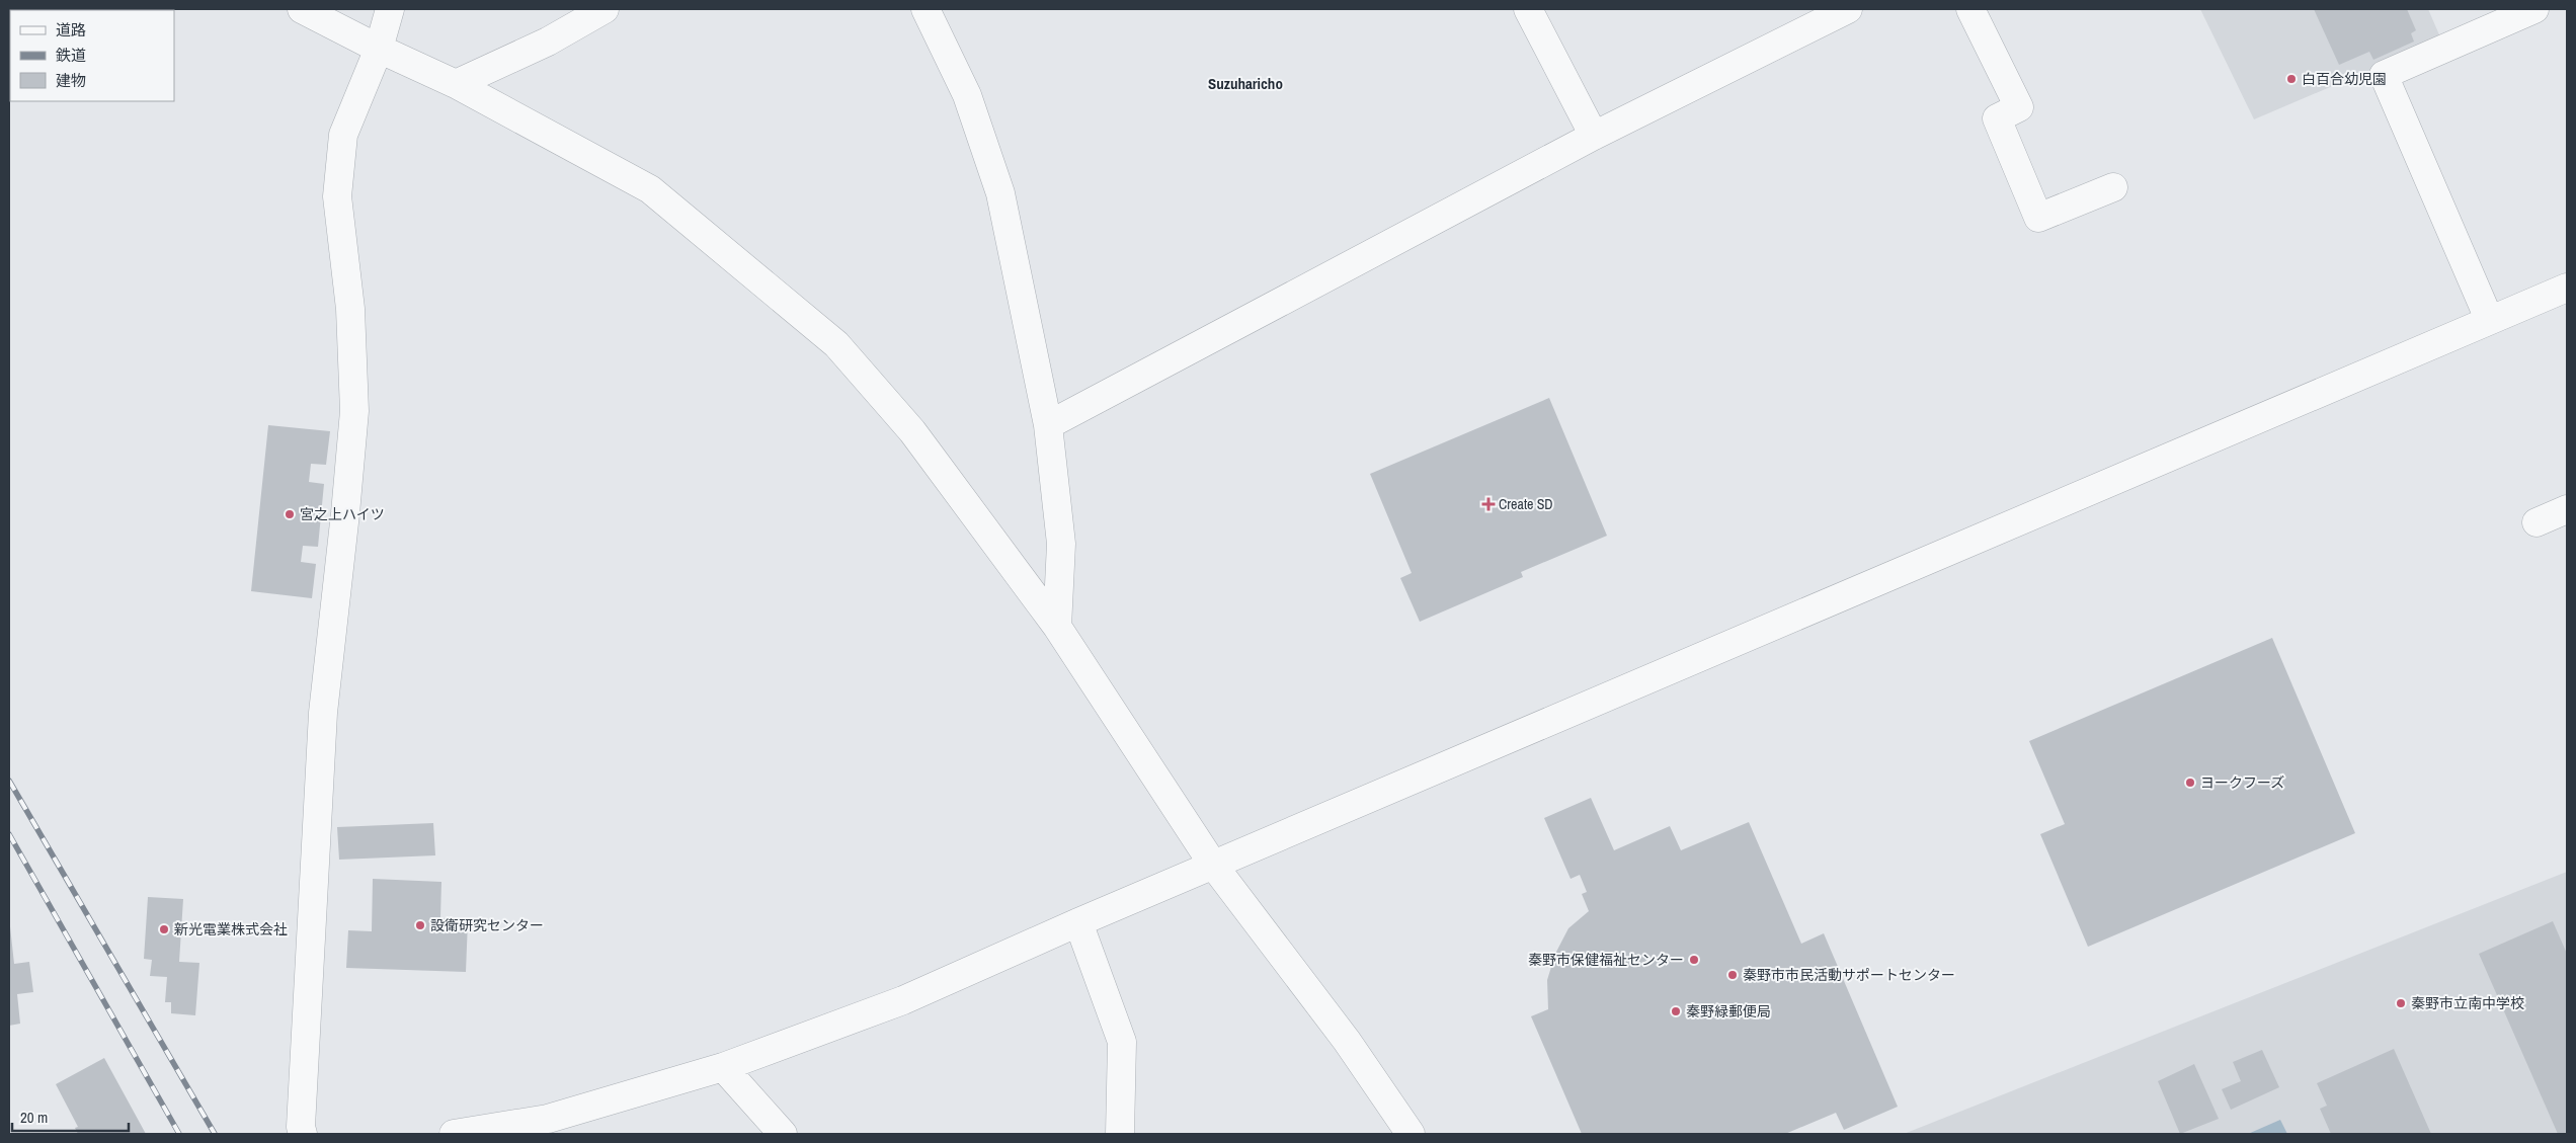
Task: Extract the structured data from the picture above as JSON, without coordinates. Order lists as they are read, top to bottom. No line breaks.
{"districts":["Suzuharicho"],"places":{"other":["白百合幼児園","宮之上ハイツ","ヨークフーズ","設衛研究センター","新光電業株式会社","秦野市保健福祉センター","秦野市市民活動サポートセンター","秦野市立南中学校","秦野緑郵便局"],"health":["Create SD"]},"legend":["道路","鉄道","建物"],"scale_bar":"20 m"}
